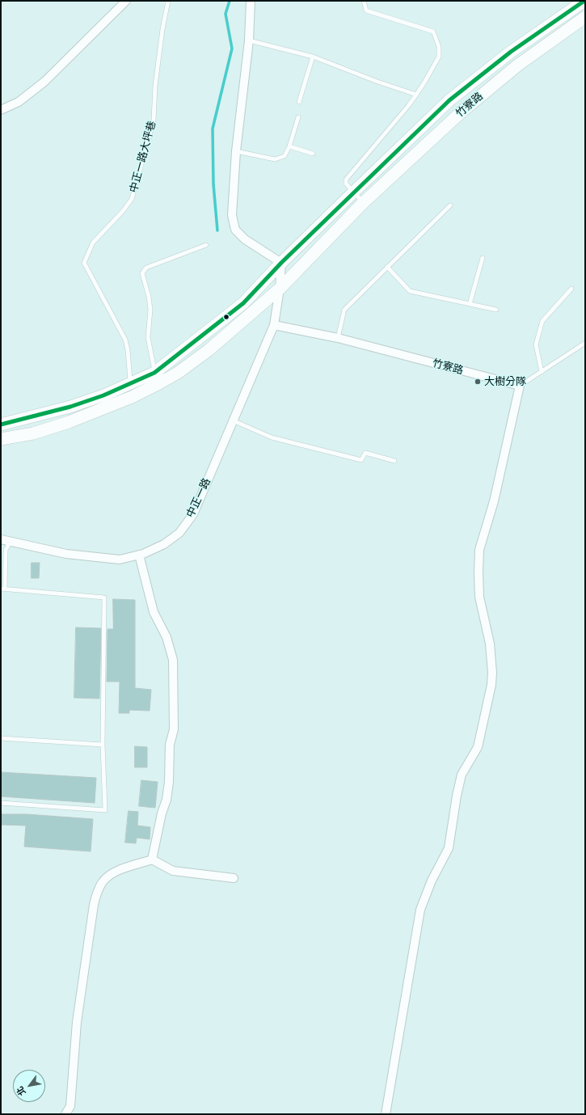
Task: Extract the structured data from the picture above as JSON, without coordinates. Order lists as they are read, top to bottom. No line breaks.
{"streets":{"main road":["竹寮路"],"street":["中正一路"],"lane":["中正一路大坪巷"]},"crossings":[["竹寮路","中正一路"]],"places":["大樹分隊"],"north":"bottom left"}
